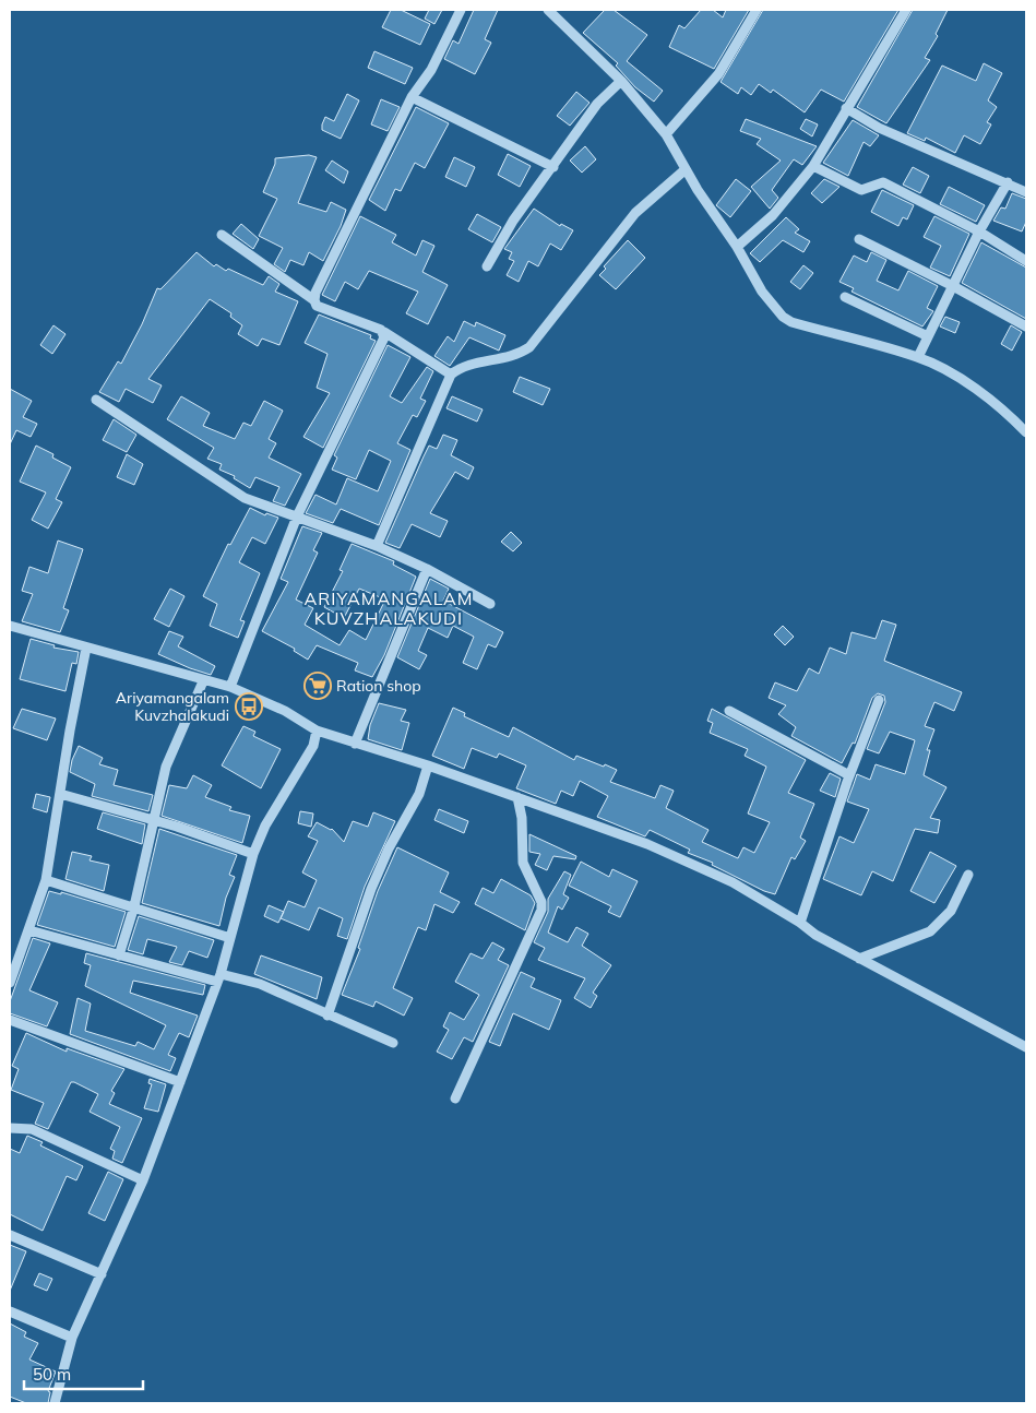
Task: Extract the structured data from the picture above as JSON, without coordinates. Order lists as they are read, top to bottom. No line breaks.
{"districts":["ARIYAMANGALAM KUVZHALAKUDI"],"places":{"supermarket":["Ration shop"],"bus stop":["Ariyamangalam Kuvzhalakudi"]},"scale_bar":"50 m"}
